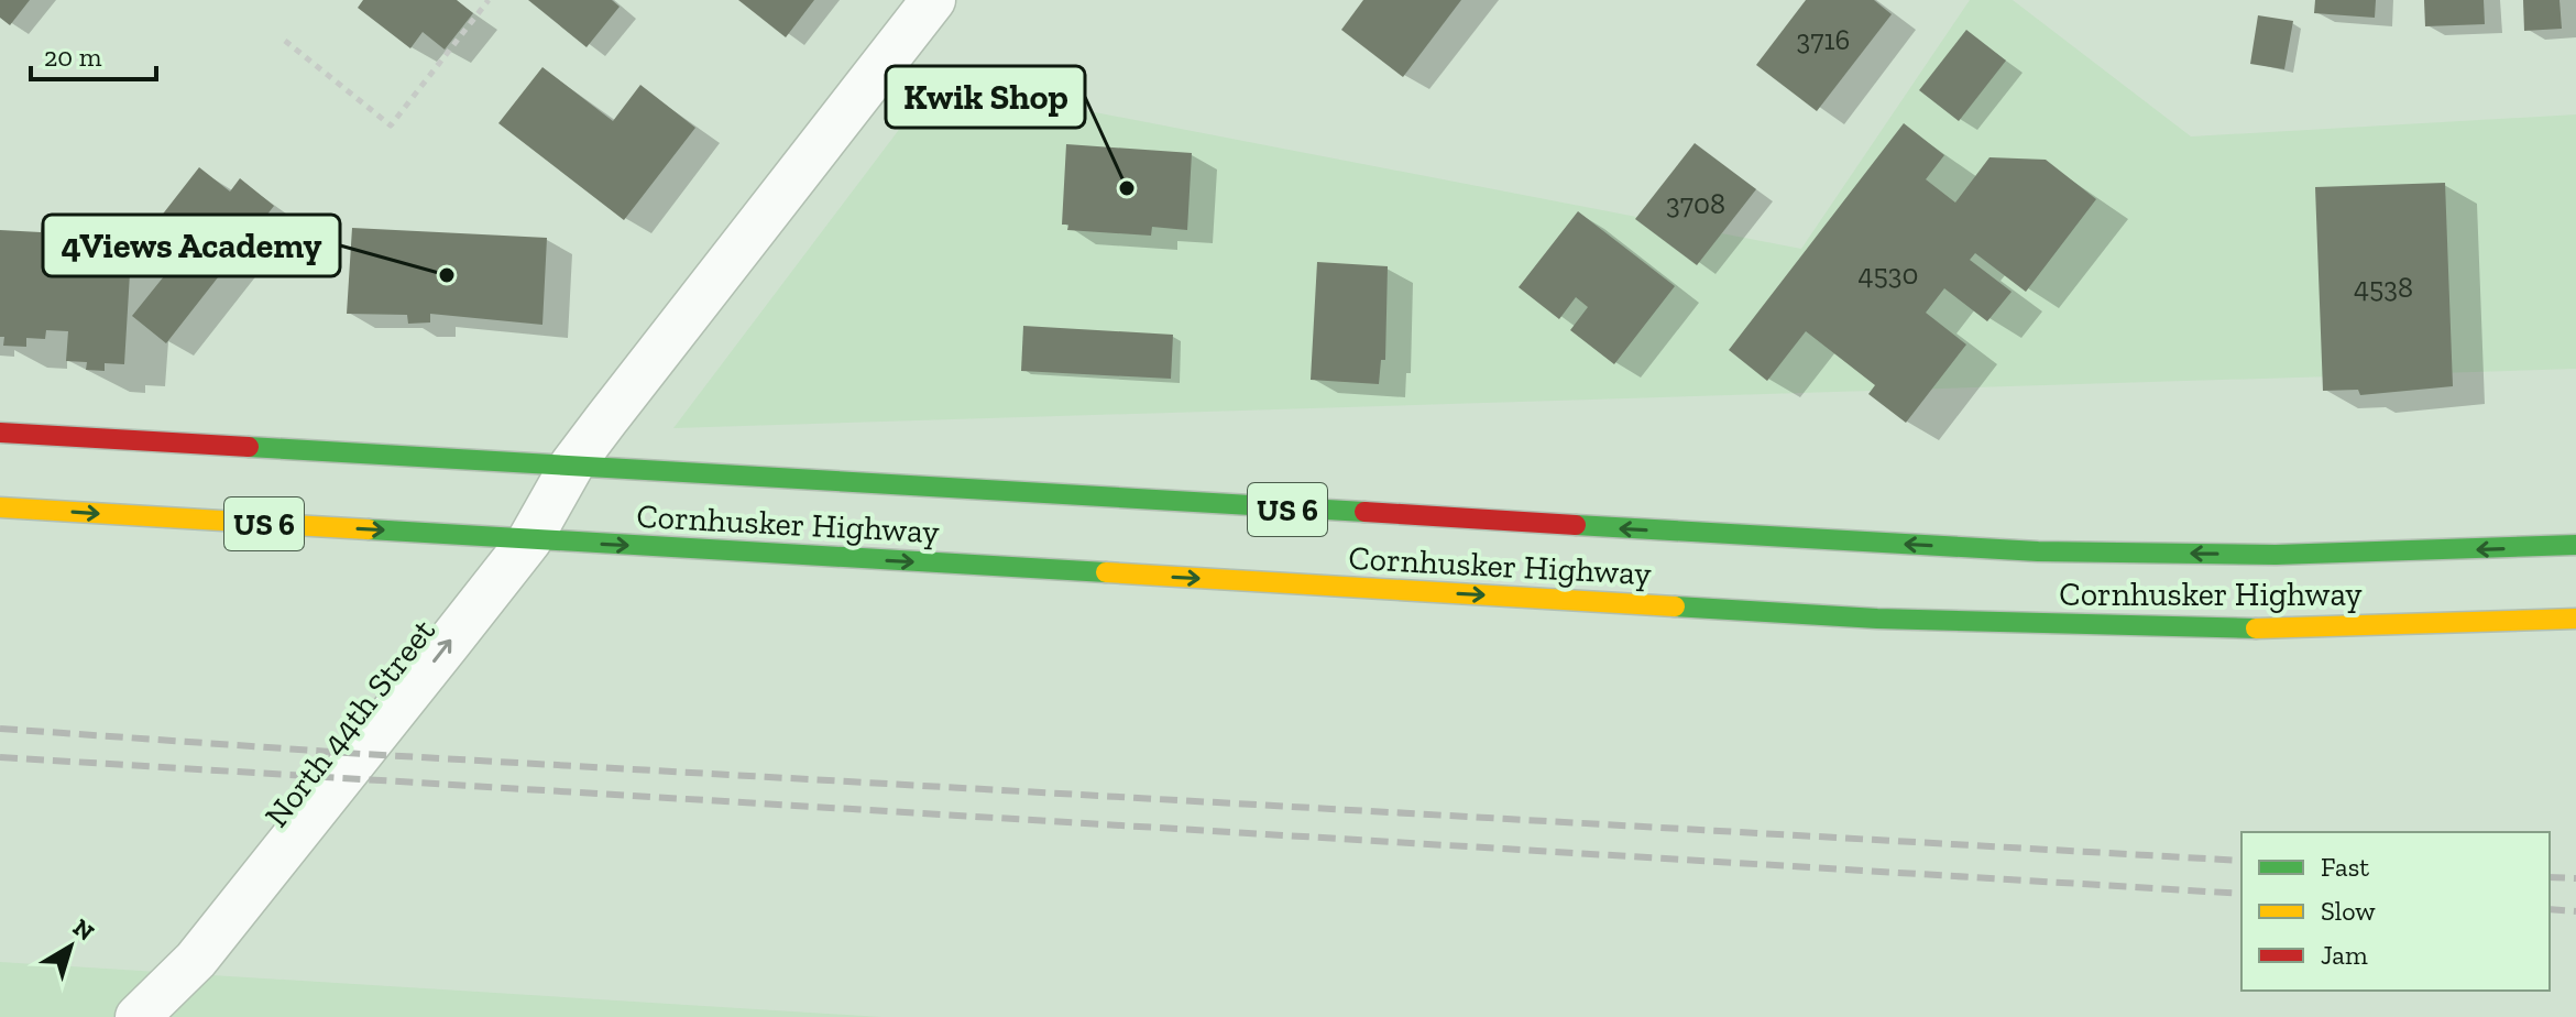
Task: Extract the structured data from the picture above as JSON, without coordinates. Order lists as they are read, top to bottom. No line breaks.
{"streets":{"main road":["US 6","Cornhusker Highway"],"street":["North 44th Street"]},"crossings":[["Cornhusker Highway","North 44th Street"]],"places":["Kwik Shop","4Views Academy"],"house_numbers":["3716","3708","4530","4538"],"legend":["Fast","Slow","Jam"],"scale_bar":"20 m","north":"top right"}
